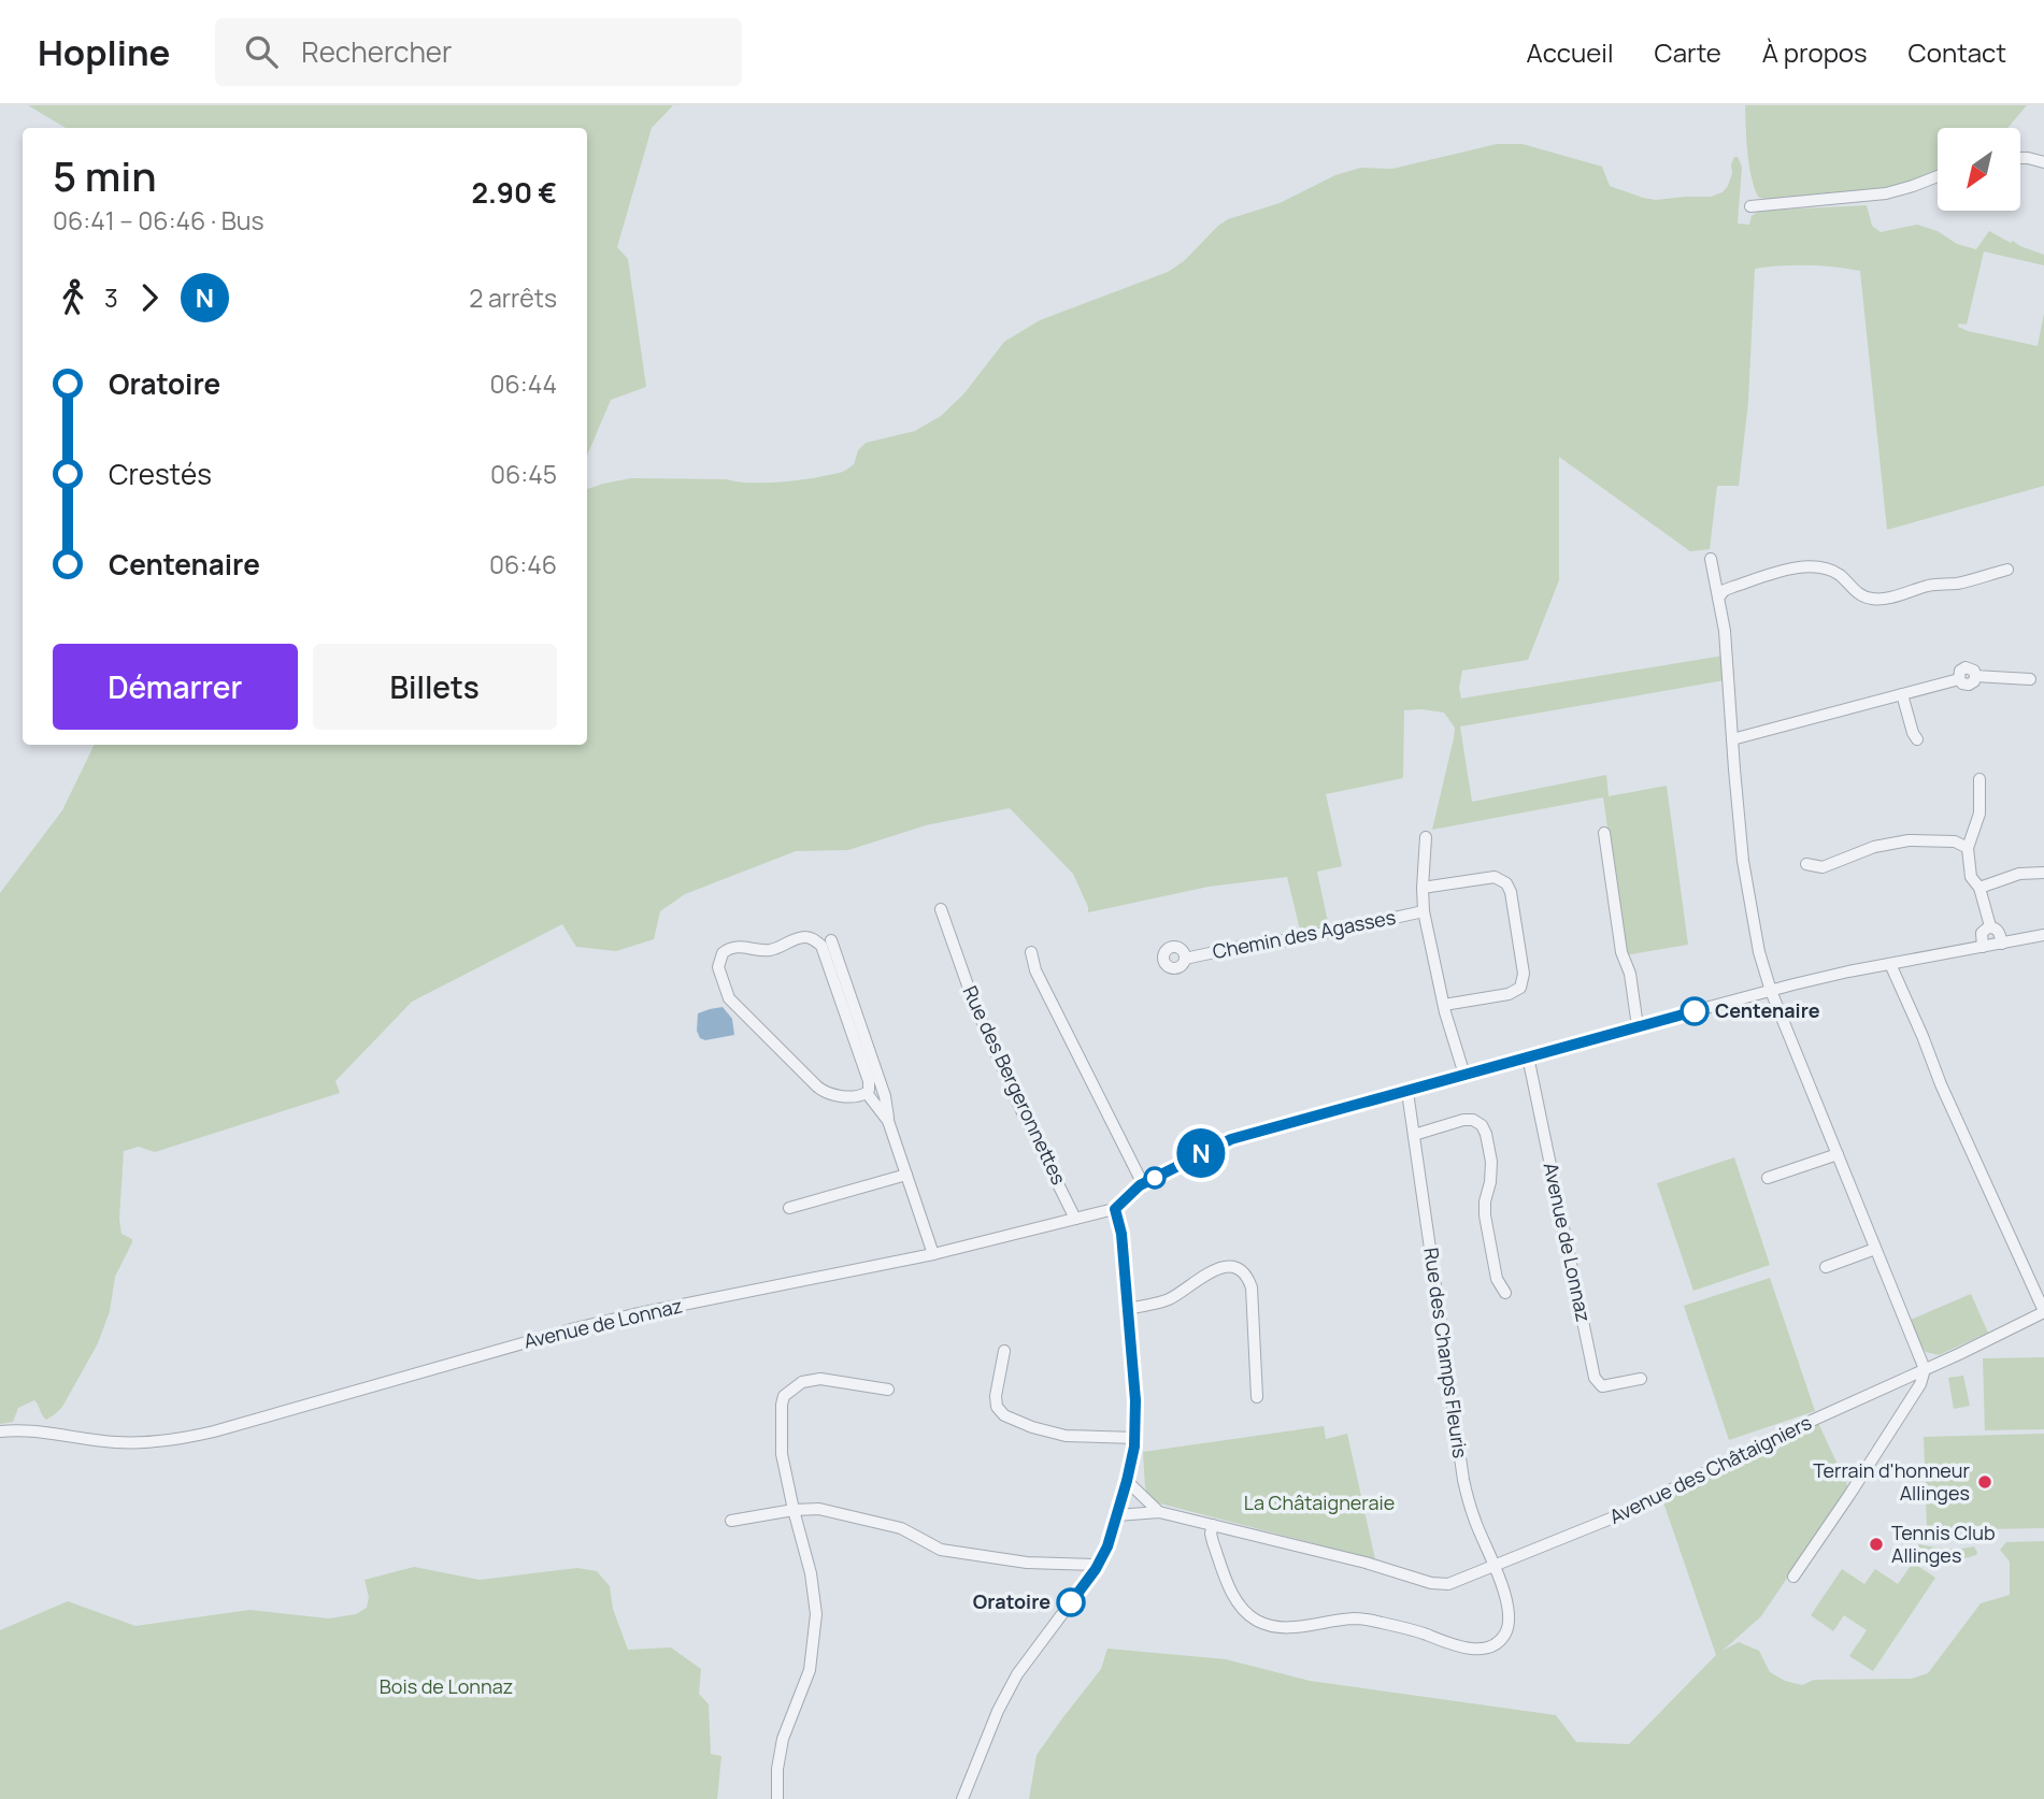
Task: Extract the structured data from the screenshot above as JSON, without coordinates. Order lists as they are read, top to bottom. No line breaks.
{"streets":{"street":["Chemin des Agasses","Rue des Bergeronnettes","Avenue de Lonnaz","Rue des Champs Fleuris","Avenue des Châtaigniers"]},"crossings":[["Rue des Bergeronnettes","Avenue de Lonnaz"],["Avenue de Lonnaz","Rue des Champs Fleuris"],["Rue des Champs Fleuris","Avenue des Châtaigniers"]],"parks":["La Châtaigneraie","Bois de Lonnaz"],"places":["Centenaire","Terrain d'honneur Allinges","Tennis Club Allinges","Oratoire"],"lines":["bus line N"],"north":"bottom left","page":{"header":"Hopline","search":"Rechercher","nav":["Accueil","Carte","À propos","Contact"],"on_map":"N","heading":["5 min","06:41 – 06:46 · Bus","2.90 €"],"legs":["3","N","2 arrêts"],"list":[{"name":"Oratoire","value":"06:44"},{"name":"Crestés","value":"06:45"},{"name":"Centenaire","value":"06:46"}],"buttons":["Démarrer","Billets"]}}
